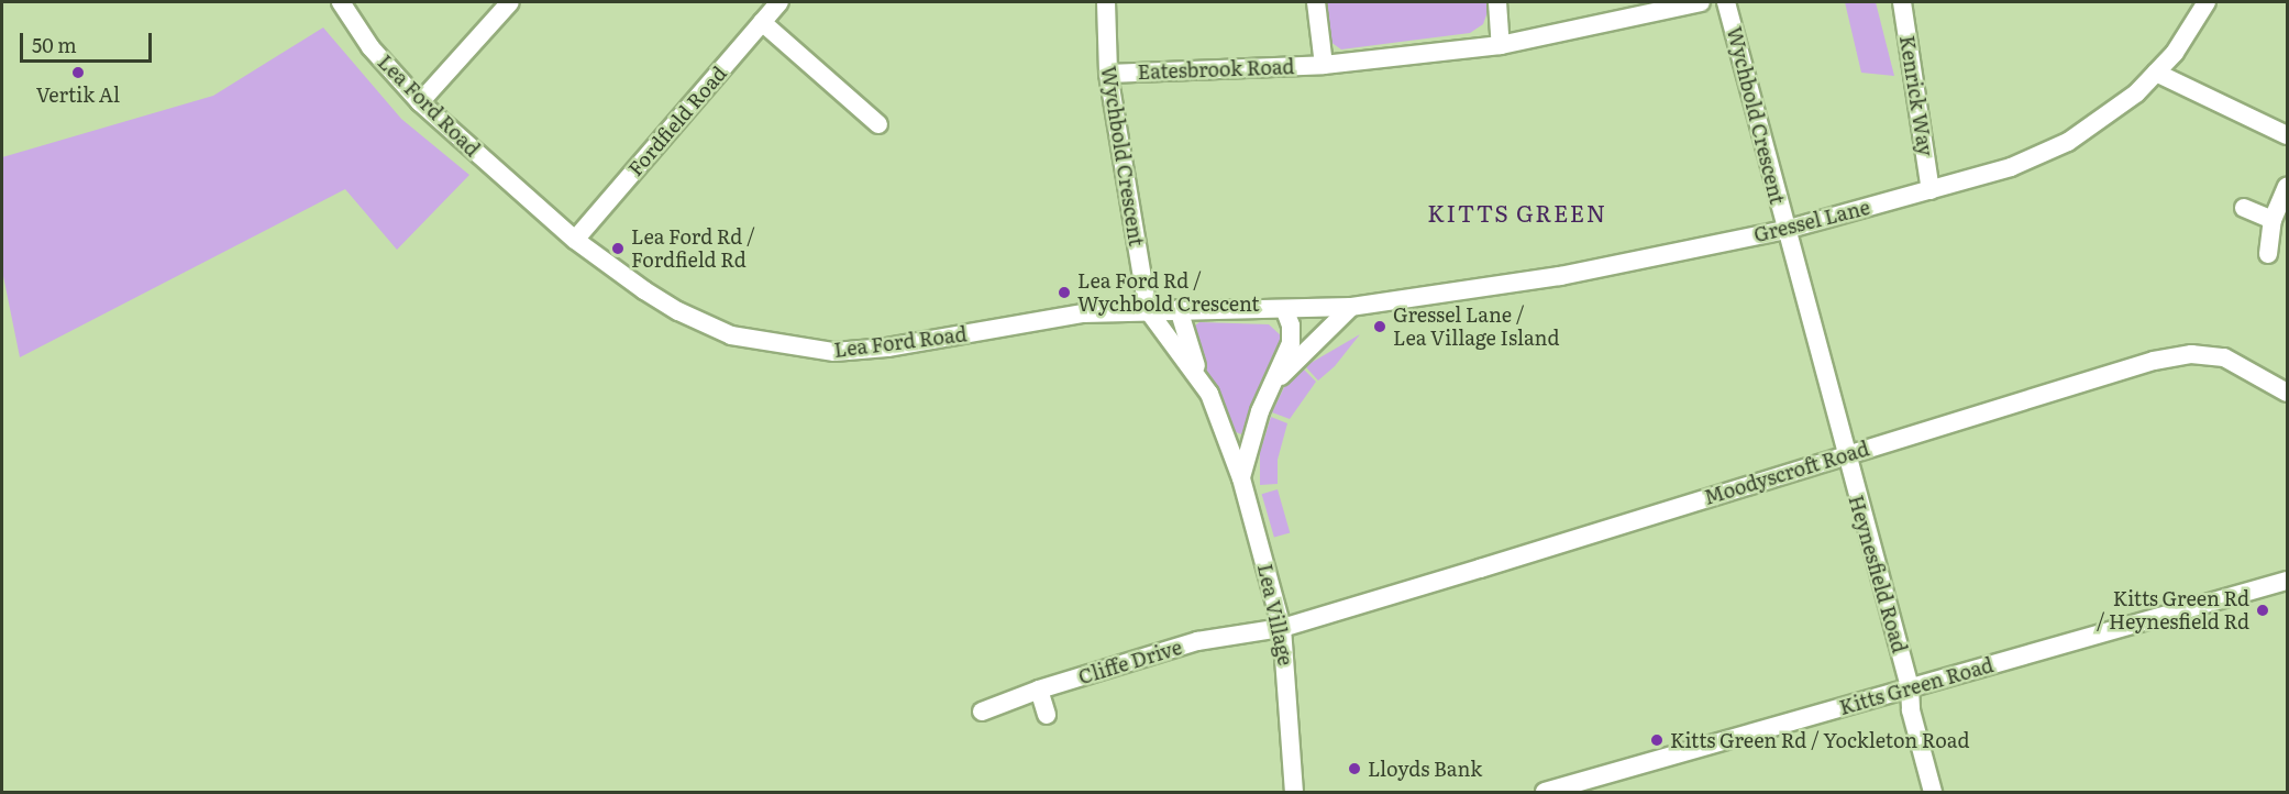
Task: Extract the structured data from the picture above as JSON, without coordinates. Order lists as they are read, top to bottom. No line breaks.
{"streets":{"street":["Eatesbrook Road","Kenrick Way","Lea Ford Road","Wychbold Crescent","Fordfield Road","Gressel Lane","Moodyscroft Road","Heynesfield Road","Lea Village","Cliffe Drive","Kitts Green Road"]},"crossings":[["Eatesbrook Road","Wychbold Crescent"],["Kenrick Way","Gressel Lane"],["Lea Ford Road","Wychbold Crescent"],["Lea Ford Road","Fordfield Road"],["Lea Ford Road","Gressel Lane"],["Lea Ford Road","Lea Village"],["Wychbold Crescent","Gressel Lane"],["Wychbold Crescent","Heynesfield Road"],["Wychbold Crescent","Lea Village"],["Gressel Lane","Heynesfield Road"],["Moodyscroft Road","Heynesfield Road"],["Moodyscroft Road","Lea Village"],["Moodyscroft Road","Cliffe Drive"],["Heynesfield Road","Kitts Green Road"],["Lea Village","Cliffe Drive"]],"districts":["KITTS GREEN"],"places":["Vertik Al","Lea Ford Rd / Fordfield Rd","Lea Ford Rd / Wychbold Crescent","Gressel Lane / Lea Village Island","Kitts Green Rd / Heynesfield Rd","Kitts Green Rd / Yockleton Road","Lloyds Bank"],"scale_bar":"50 m"}
